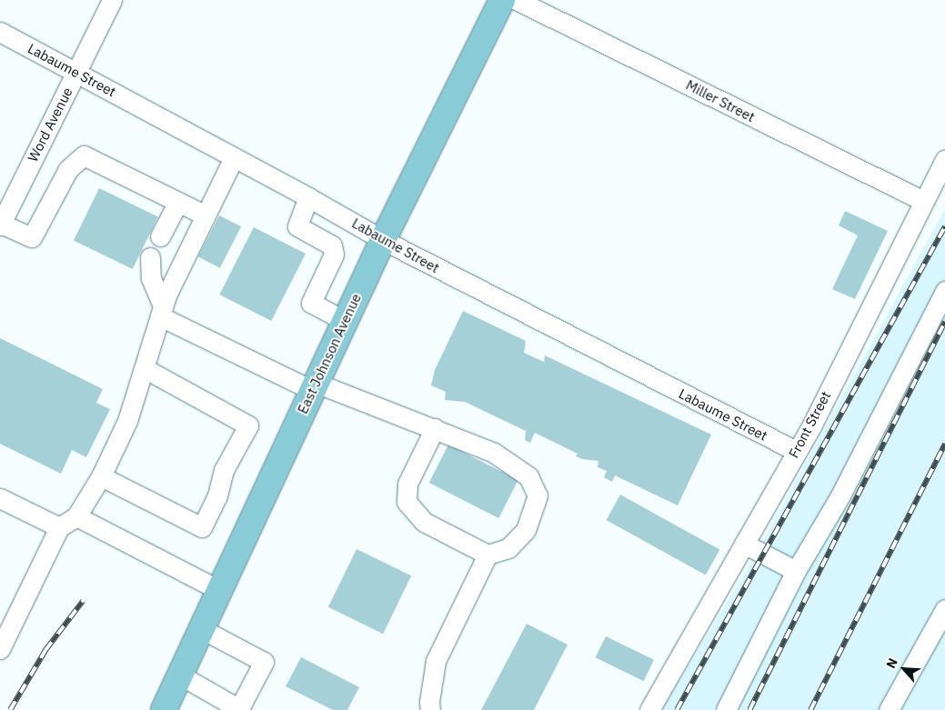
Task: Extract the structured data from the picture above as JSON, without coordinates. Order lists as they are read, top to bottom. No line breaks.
{"streets":{"main road":["East Johnson Avenue"],"street":["Labaume Street","Miller Street","Word Avenue","Front Street"]},"crossings":[["Labaume Street","Word Avenue"],["Labaume Street","East Johnson Avenue"],["Labaume Street","Front Street"],["Miller Street","Front Street"]],"north":"top left"}
